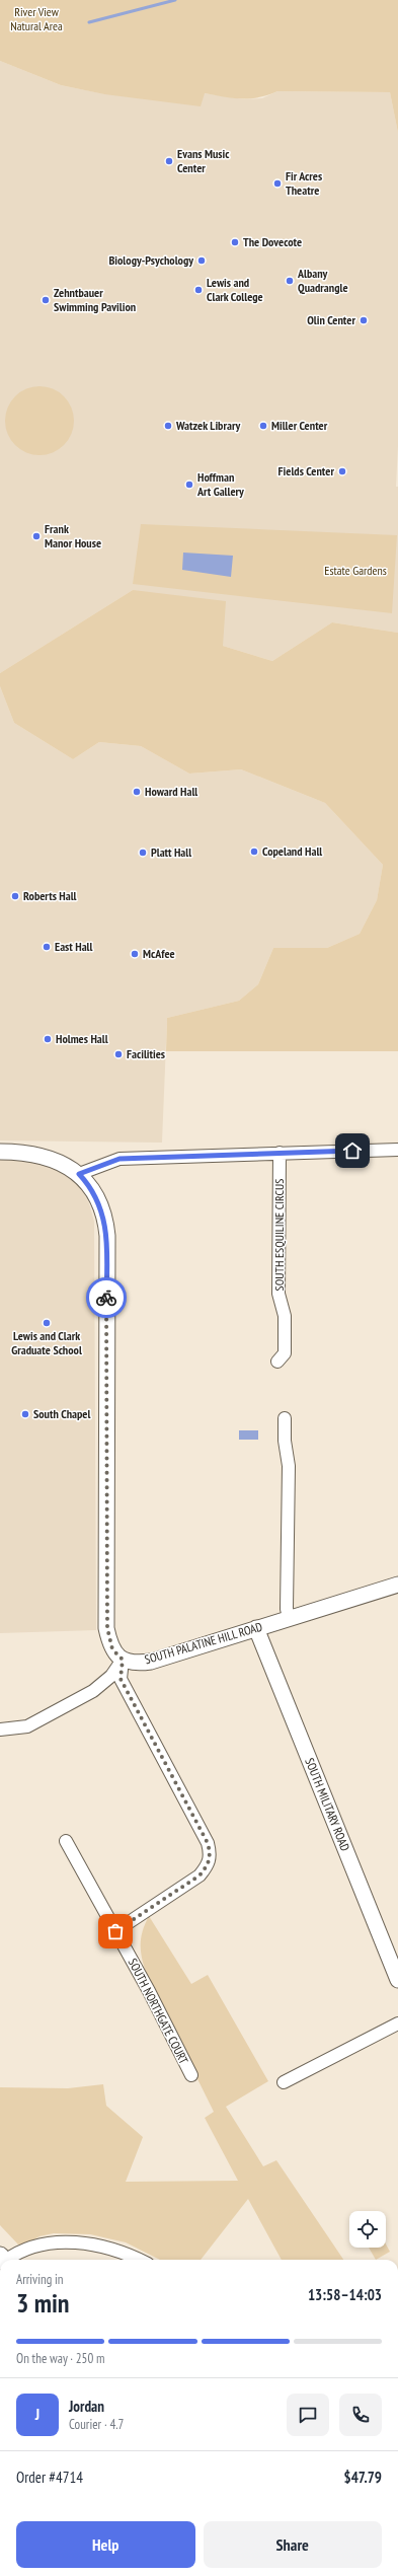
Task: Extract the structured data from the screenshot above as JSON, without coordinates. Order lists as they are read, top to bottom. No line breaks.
{"streets":{"street":["SOUTH ESQUILINE CIRCUS","SOUTH PALATINE HILL ROAD","SOUTH MILITARY ROAD","SOUTH NORTHGATE COURT"]},"crossings":[["SOUTH PALATINE HILL ROAD","SOUTH MILITARY ROAD"]],"parks":["River View Natural Area","Estate Gardens"],"places":["Evans Music Center","Fir Acres Theatre","The Dovecote","Biology-Psychology","Albany Quadrangle","Lewis and Clark College","Zehntbauer Swimming Pavilion","Olin Center","Watzek Library","Miller Center","Fields Center","Hoffman Art Gallery","Frank Manor House","Howard Hall","Copeland Hall","Platt Hall","Roberts Hall","East Hall","McAfee","Holmes Hall","Facilities","Lewis and Clark Graduate School","South Chapel"],"page":{"heading":["3 min","Arriving in","13:58–14:03"],"panel":["Jordan","Courier · 4.7","Order #4714","$47.79"],"bar":"On the way · 250 m","round":"J","buttons":["Help","Share"]}}
